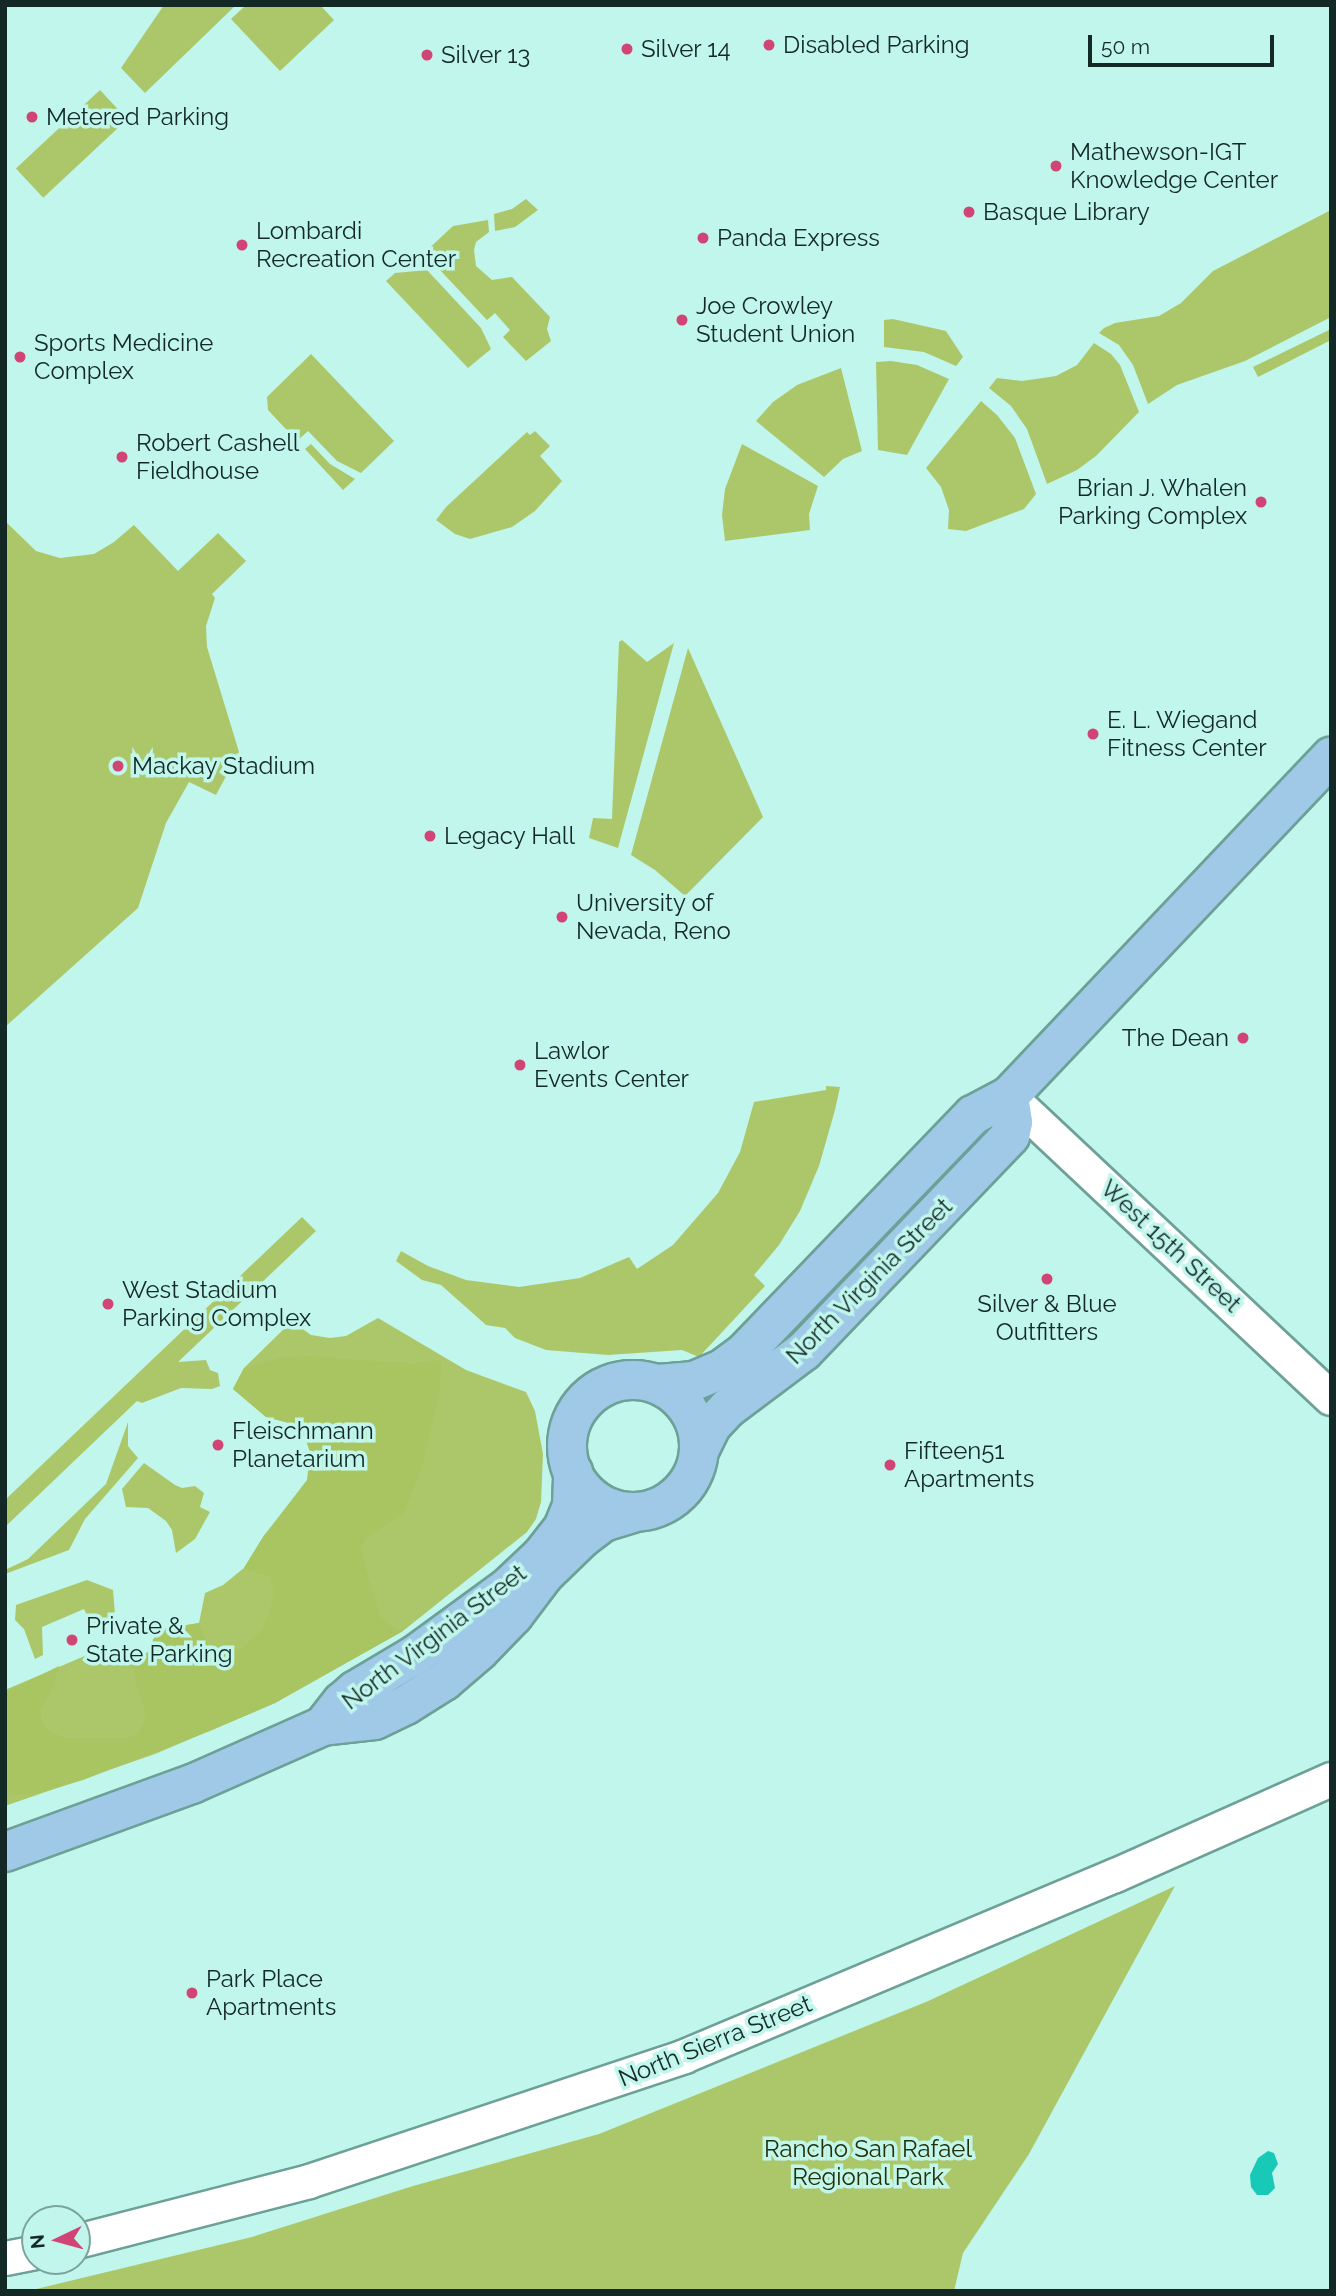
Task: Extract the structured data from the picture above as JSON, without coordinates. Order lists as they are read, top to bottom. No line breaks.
{"streets":{"main road":["West 15th Street","North Virginia Street","North Sierra Street"]},"crossings":[["West 15th Street","North Virginia Street"]],"parks":["Rancho San Rafael Regional Park"],"places":["Disabled Parking","Silver 14","Silver 13","Metered Parking","Mathewson-IGT Knowledge Center","Basque Library","Panda Express","Lombardi Recreation Center","Joe Crowley Student Union","Sports Medicine Complex","Robert Cashell Fieldhouse","Brian J. Whalen Parking Complex","E. L. Wiegand Fitness Center","Mackay Stadium","Legacy Hall","University of Nevada, Reno","The Dean","Lawlor Events Center","Silver & Blue Outfitters","West Stadium Parking Complex","Fleischmann Planetarium","Fifteen51 Apartments","Private & State Parking","Park Place Apartments"],"scale_bar":"50 m","north":"left"}
